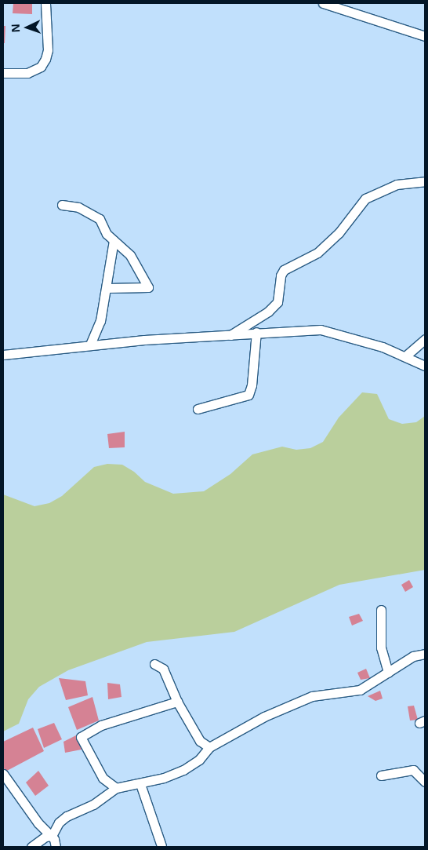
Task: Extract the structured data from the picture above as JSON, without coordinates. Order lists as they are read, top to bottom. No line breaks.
{"north":"left"}
